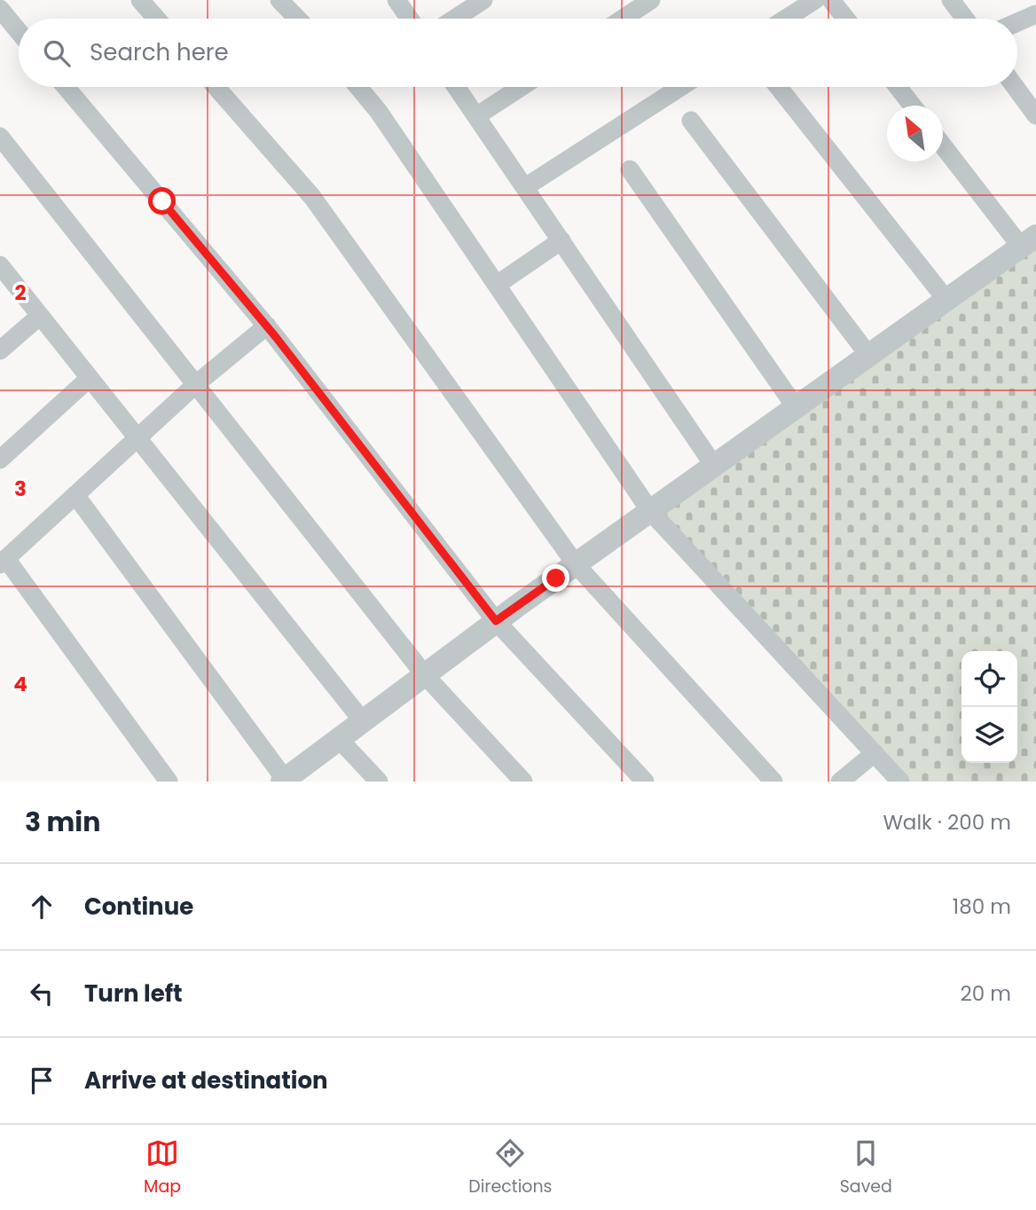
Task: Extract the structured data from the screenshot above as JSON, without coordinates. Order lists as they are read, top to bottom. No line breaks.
{"north":"top left","page":{"search":"Search here","heading":["3 min","Walk · 200 m"],"list":[["Continue","180 m"],["Turn left","20 m"],"Arrive at destination"],"nav":["Map","Directions","Saved"]},"grid":{"rows":["2","3","4"]}}
